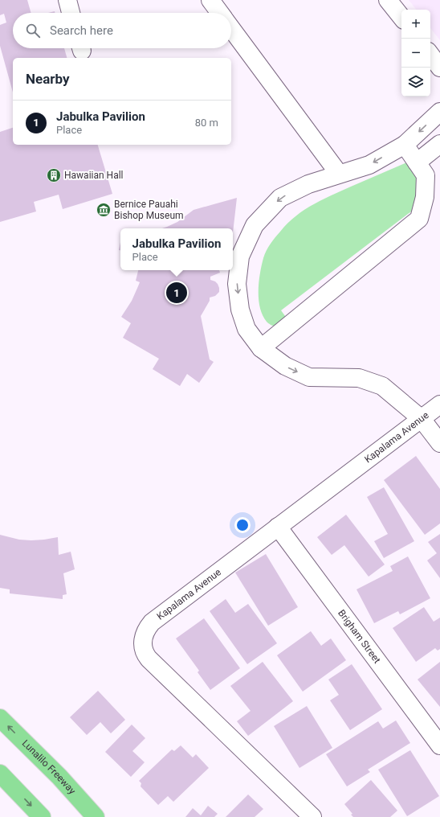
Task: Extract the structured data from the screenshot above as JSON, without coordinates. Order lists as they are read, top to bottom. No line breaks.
{"streets":{"highway":["Lunalilo Freeway"],"street":["Kapalama Avenue","Brigham Street"]},"crossings":[["Kapalama Avenue","Brigham Street"]],"places":{"building":["Hawaiian Hall"],"museum":["Bernice Pauahi Bishop Museum"]},"page":{"map_buttons":["+","−"],"search":"Search here","heading":"Nearby","list":[{"mark":"1","name":"Jabulka Pavilion","note":"Place","value":"80 m"}],"popup":["Jabulka Pavilion","Place"],"pins":"1"}}
